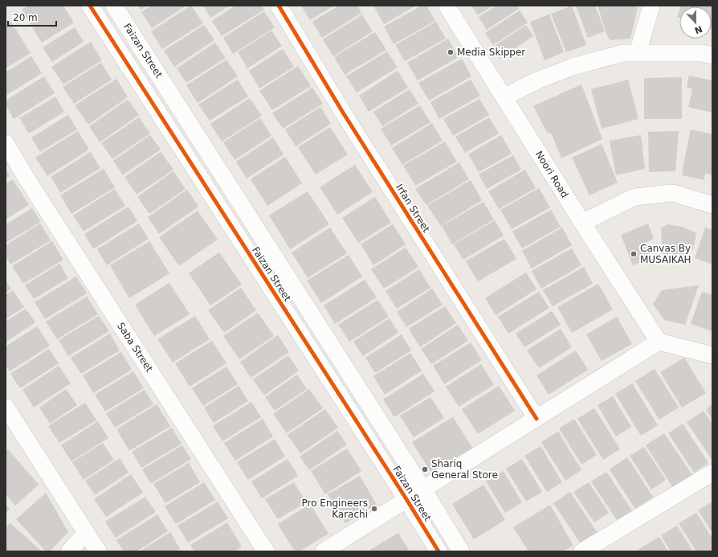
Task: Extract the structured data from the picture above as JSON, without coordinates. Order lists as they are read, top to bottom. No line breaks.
{"streets":{"street":["Faizan Street","Noori Road","Irfan Street","Saba Street"]},"places":["Media Skipper","Canvas By MUSAIKAH","Shariq General Store","Pro Engineers Karachi"],"scale_bar":"20 m","north":"bottom"}
